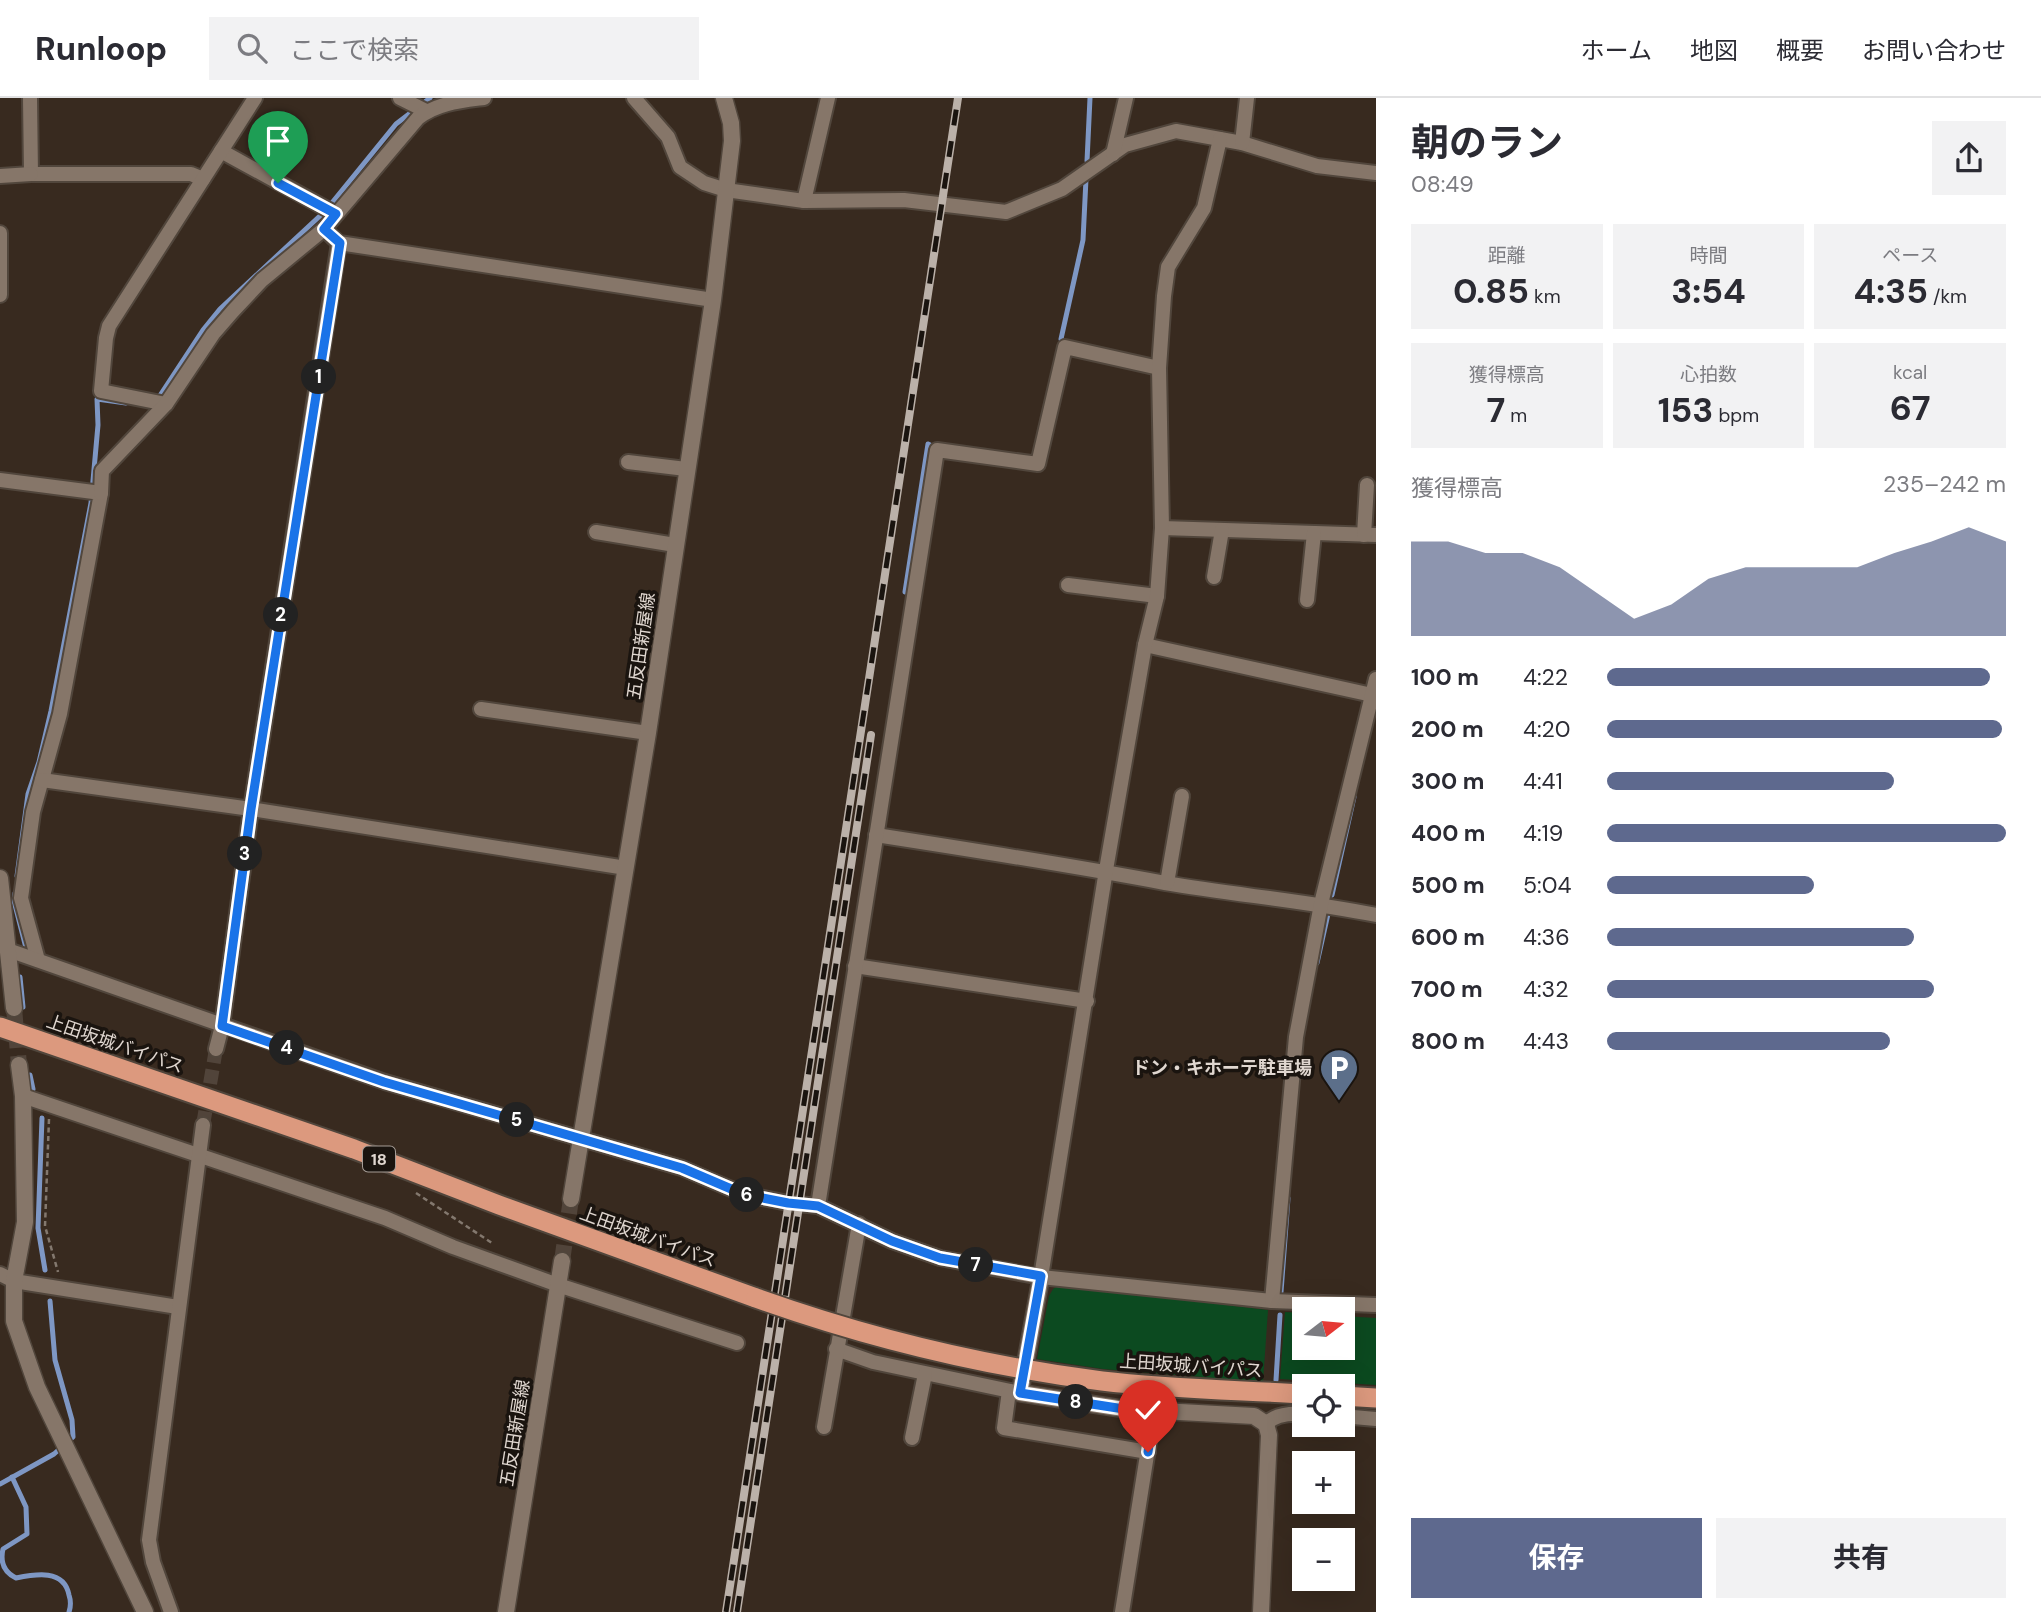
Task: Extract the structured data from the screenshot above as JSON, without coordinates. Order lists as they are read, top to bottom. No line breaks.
{"streets":{"highway":["上田坂城バイパス","18"],"street":["五反田新屋線"]},"places":{"parking":["ドン・キホーテ駐車場"]},"north":"right","page":{"header":"Runloop","search":"ここで検索","nav":["ホーム","地図","概要","お問い合わせ"],"heading":["朝のラン","08:49"],"stats":[["距離","0.85 km"],["時間","3:54"],["ペース","4:35 /km"],["獲得標高","7 m"],["心拍数","153 bpm"],["kcal","67"]],"pins":["1","2","3","4","5","6","7","8"],"chart":["獲得標高","235–242 m"],"list":[{"name":"100 m","note":"4:22"},{"name":"200 m","note":"4:20"},{"name":"300 m","note":"4:41"},{"name":"400 m","note":"4:19"},{"name":"500 m","note":"5:04"},{"name":"600 m","note":"4:36"},{"name":"700 m","note":"4:32"},{"name":"800 m","note":"4:43"}],"map_buttons":["+","−"],"buttons":["保存","共有"]}}
